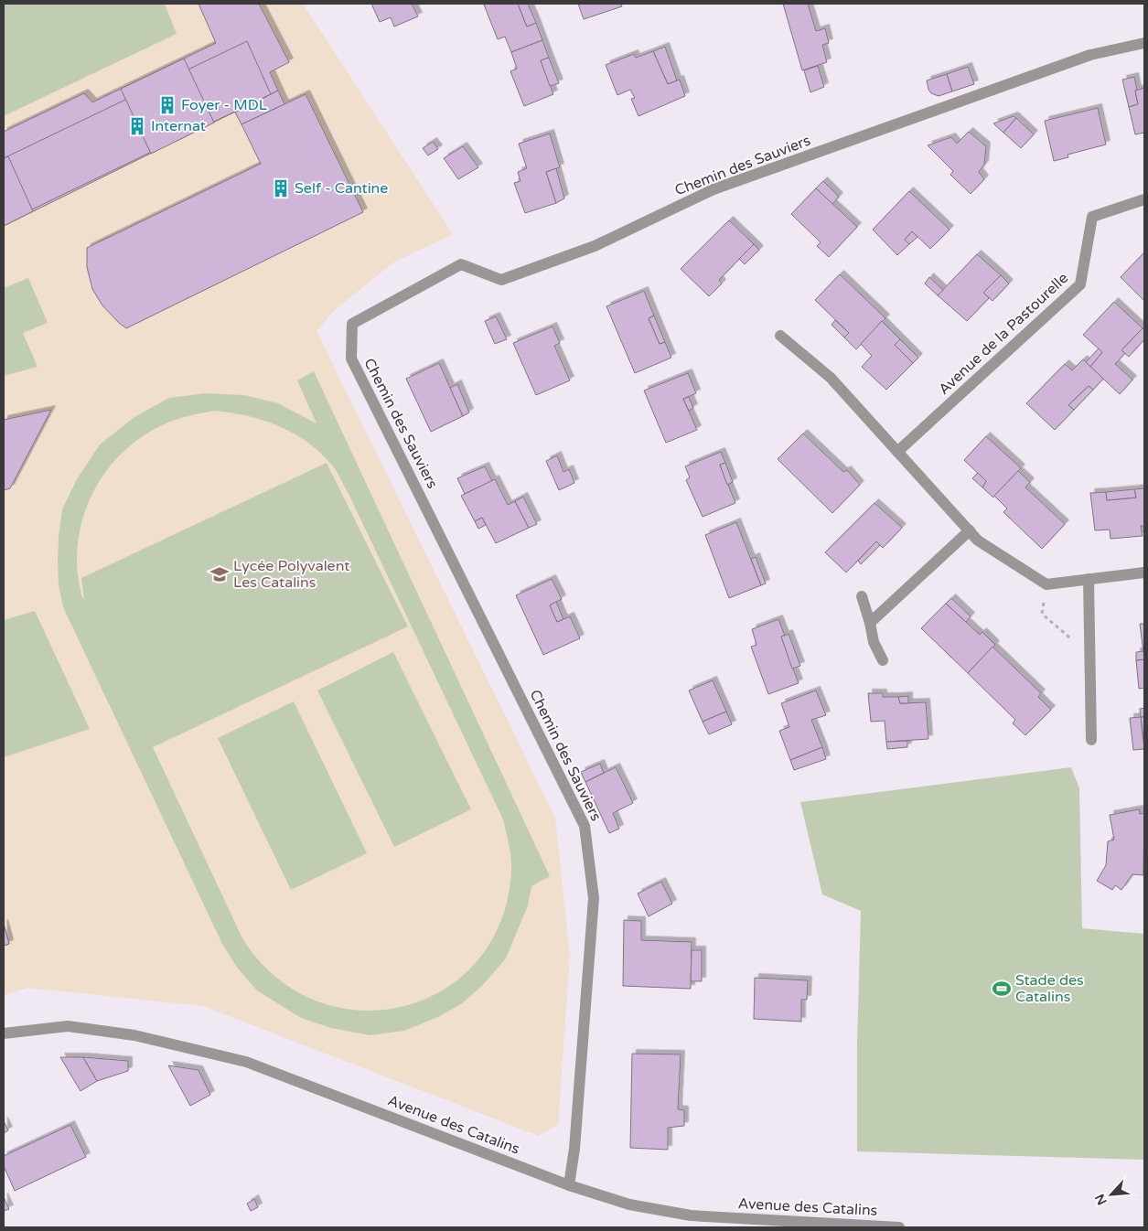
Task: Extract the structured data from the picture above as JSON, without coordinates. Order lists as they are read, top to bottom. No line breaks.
{"streets":{"street":["Chemin des Sauviers","Avenue de la Pastourelle","Avenue des Catalins"]},"crossings":[["Chemin des Sauviers","Avenue des Catalins"]],"places":{"building":["Foyer - MDL","Internat","Self - Cantine"],"school or university":["Lycée Polyvalent Les Catalins"],"sports":["Stade des Catalins"]},"north":"bottom left"}
